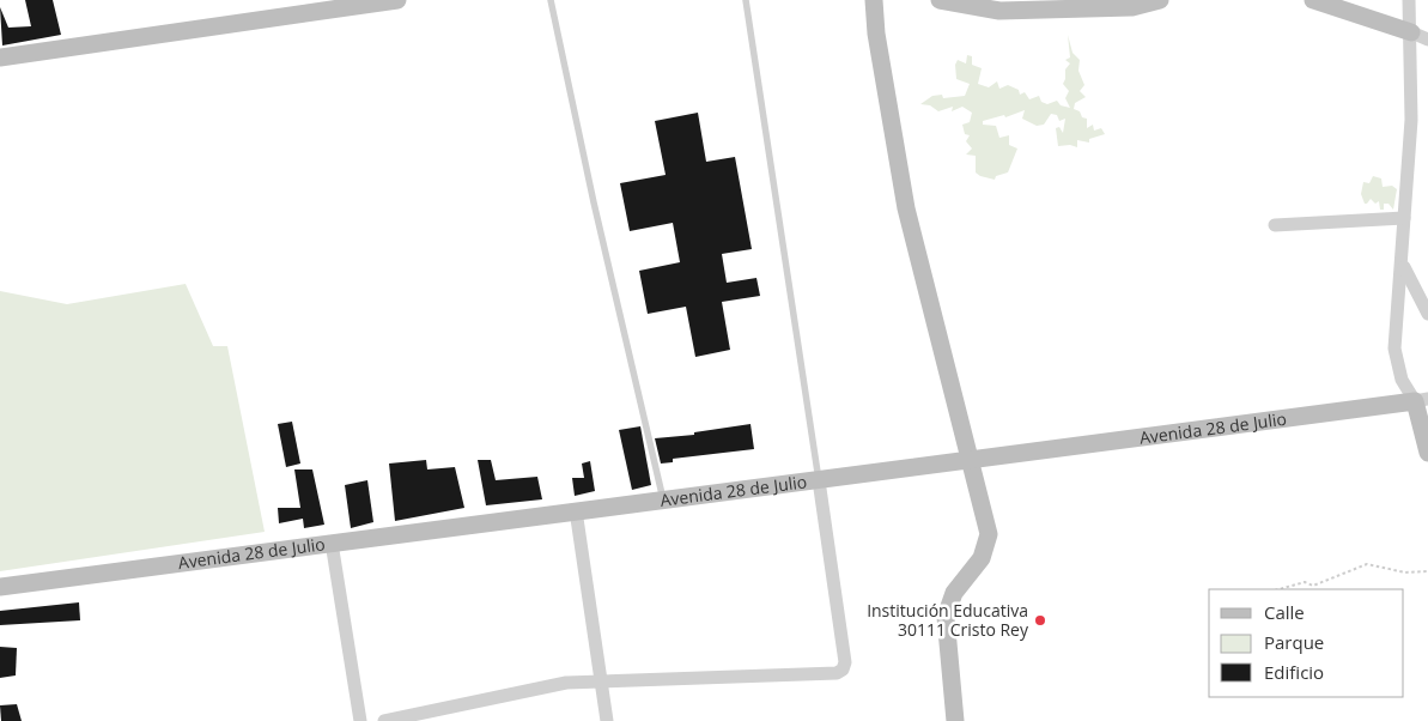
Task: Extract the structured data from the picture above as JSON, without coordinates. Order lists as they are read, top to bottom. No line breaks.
{"streets":{"street":["Avenida 28 de Julio"]},"places":["Institución Educativa 30111 Cristo Rey"],"legend":["Calle","Parque","Edificio"]}
